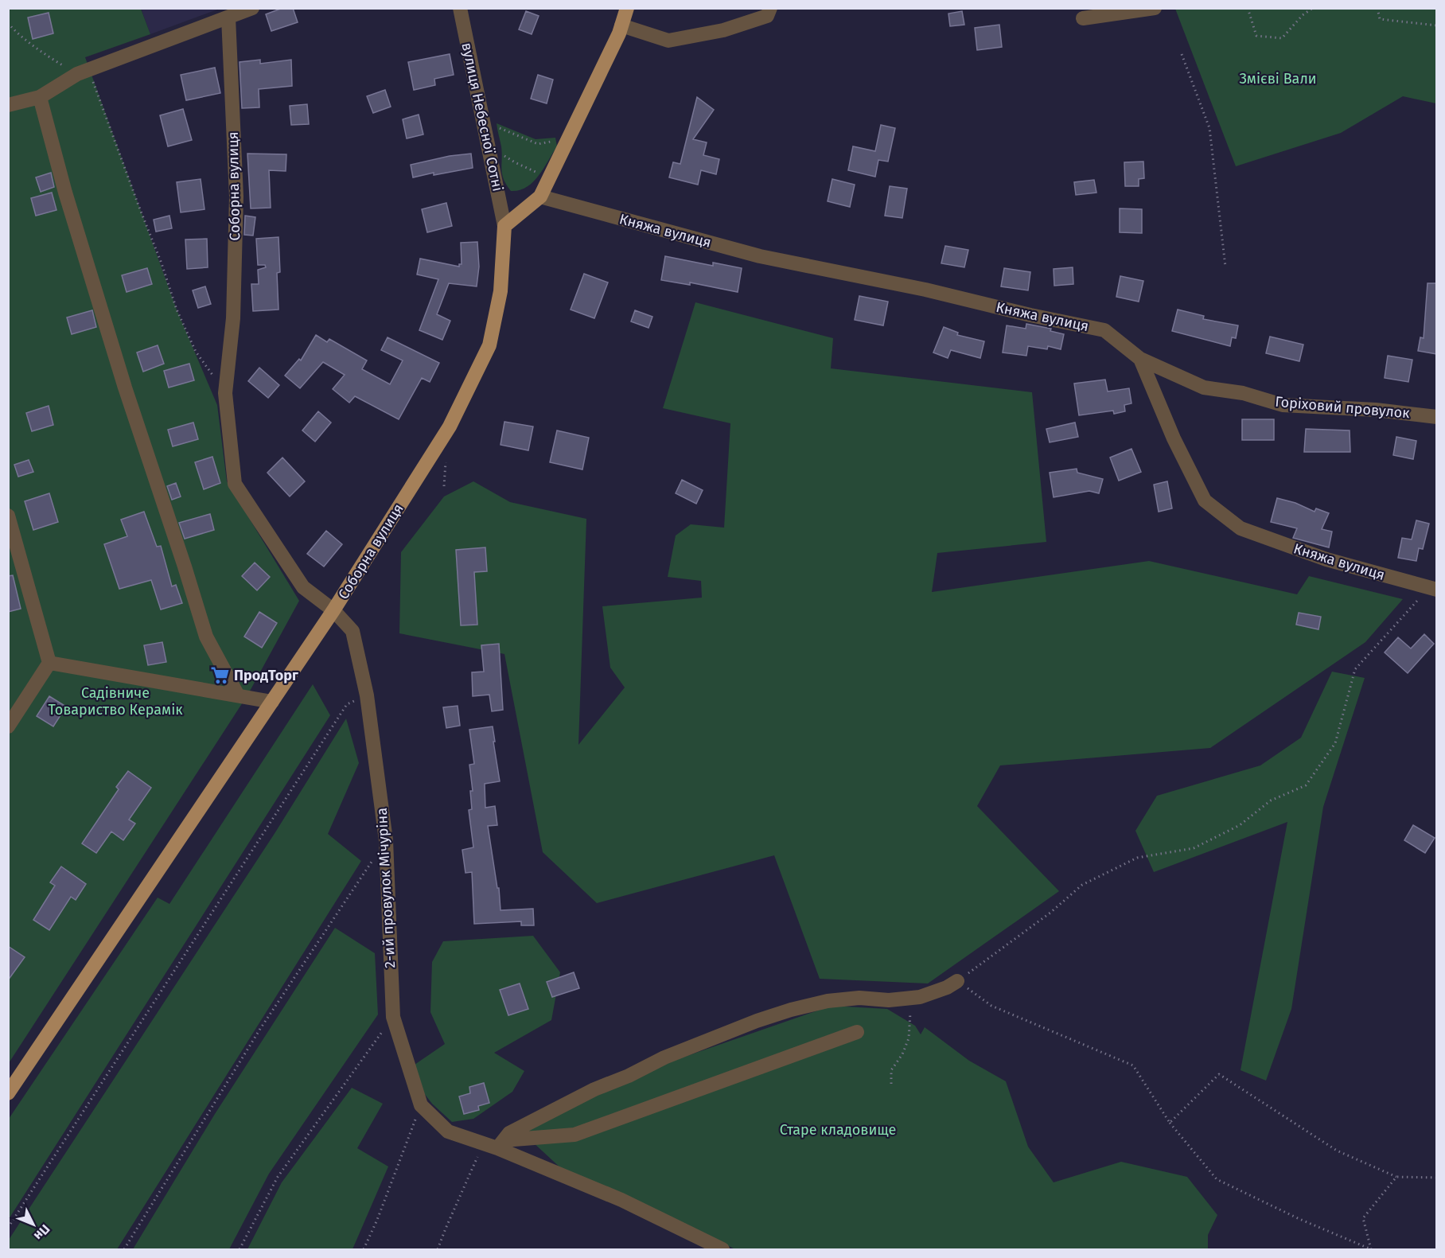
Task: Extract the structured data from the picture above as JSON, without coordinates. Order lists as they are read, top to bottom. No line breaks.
{"streets":{"main road":["Соборна вулиця"],"street":["вулиця Небесної Сотні","Княжа вулиця","Горіховий провулок","2-ий провулок Мічуріна"]},"crossings":[["вулиця Небесної Сотні","Соборна вулиця"],["Соборна вулиця","2-ий провулок Мічуріна"],["Княжа вулиця","Горіховий провулок"]],"parks":["Змієві Вали","Садівниче Товариство Керамік","Старе кладовище"],"places":{"supermarket":["ПродТорг"]},"north":"bottom right"}
